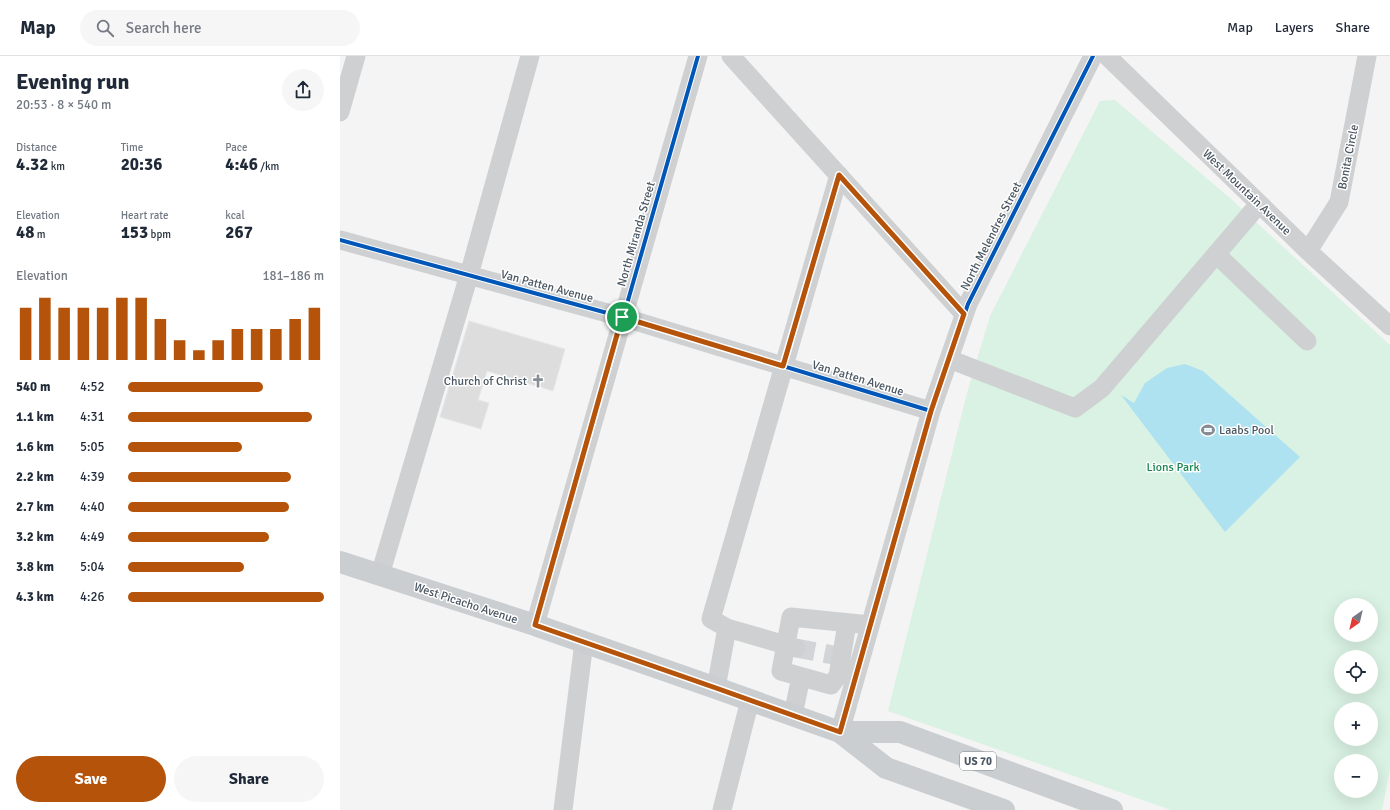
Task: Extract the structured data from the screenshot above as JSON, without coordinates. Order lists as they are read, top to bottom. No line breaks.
{"streets":{"main road":["West Picacho Avenue","US 70"],"street":["Bonita Circle","West Mountain Avenue","North Miranda Street","North Melendres Street","Van Patten Avenue"]},"crossings":[["Bonita Circle","West Mountain Avenue"],["North Miranda Street","Van Patten Avenue"],["North Miranda Street","West Picacho Avenue"],["North Melendres Street","Van Patten Avenue"],["North Melendres Street","West Picacho Avenue"]],"parks":["Lions Park"],"places":{"church":["Church of Christ"],"sports":["Laabs Pool"]},"north":"bottom left","page":{"header":"Map","search":"Search here","nav":["Map","Layers","Share"],"heading":["Evening run","20:53 · 8 × 540 m"],"stats":[["Distance","4.32 km"],["Time","20:36"],["Pace","4:46 /km"],["Elevation","48 m"],["Heart rate","153 bpm"],["kcal","267"]],"chart":["Elevation","181–186 m"],"list":[{"name":"540 m","note":"4:52"},{"name":"1.1 km","note":"4:31"},{"name":"1.6 km","note":"5:05"},{"name":"2.2 km","note":"4:39"},{"name":"2.7 km","note":"4:40"},{"name":"3.2 km","note":"4:49"},{"name":"3.8 km","note":"5:04"},{"name":"4.3 km","note":"4:26"}],"map_buttons":["+","−"],"buttons":["Save","Share"]}}
